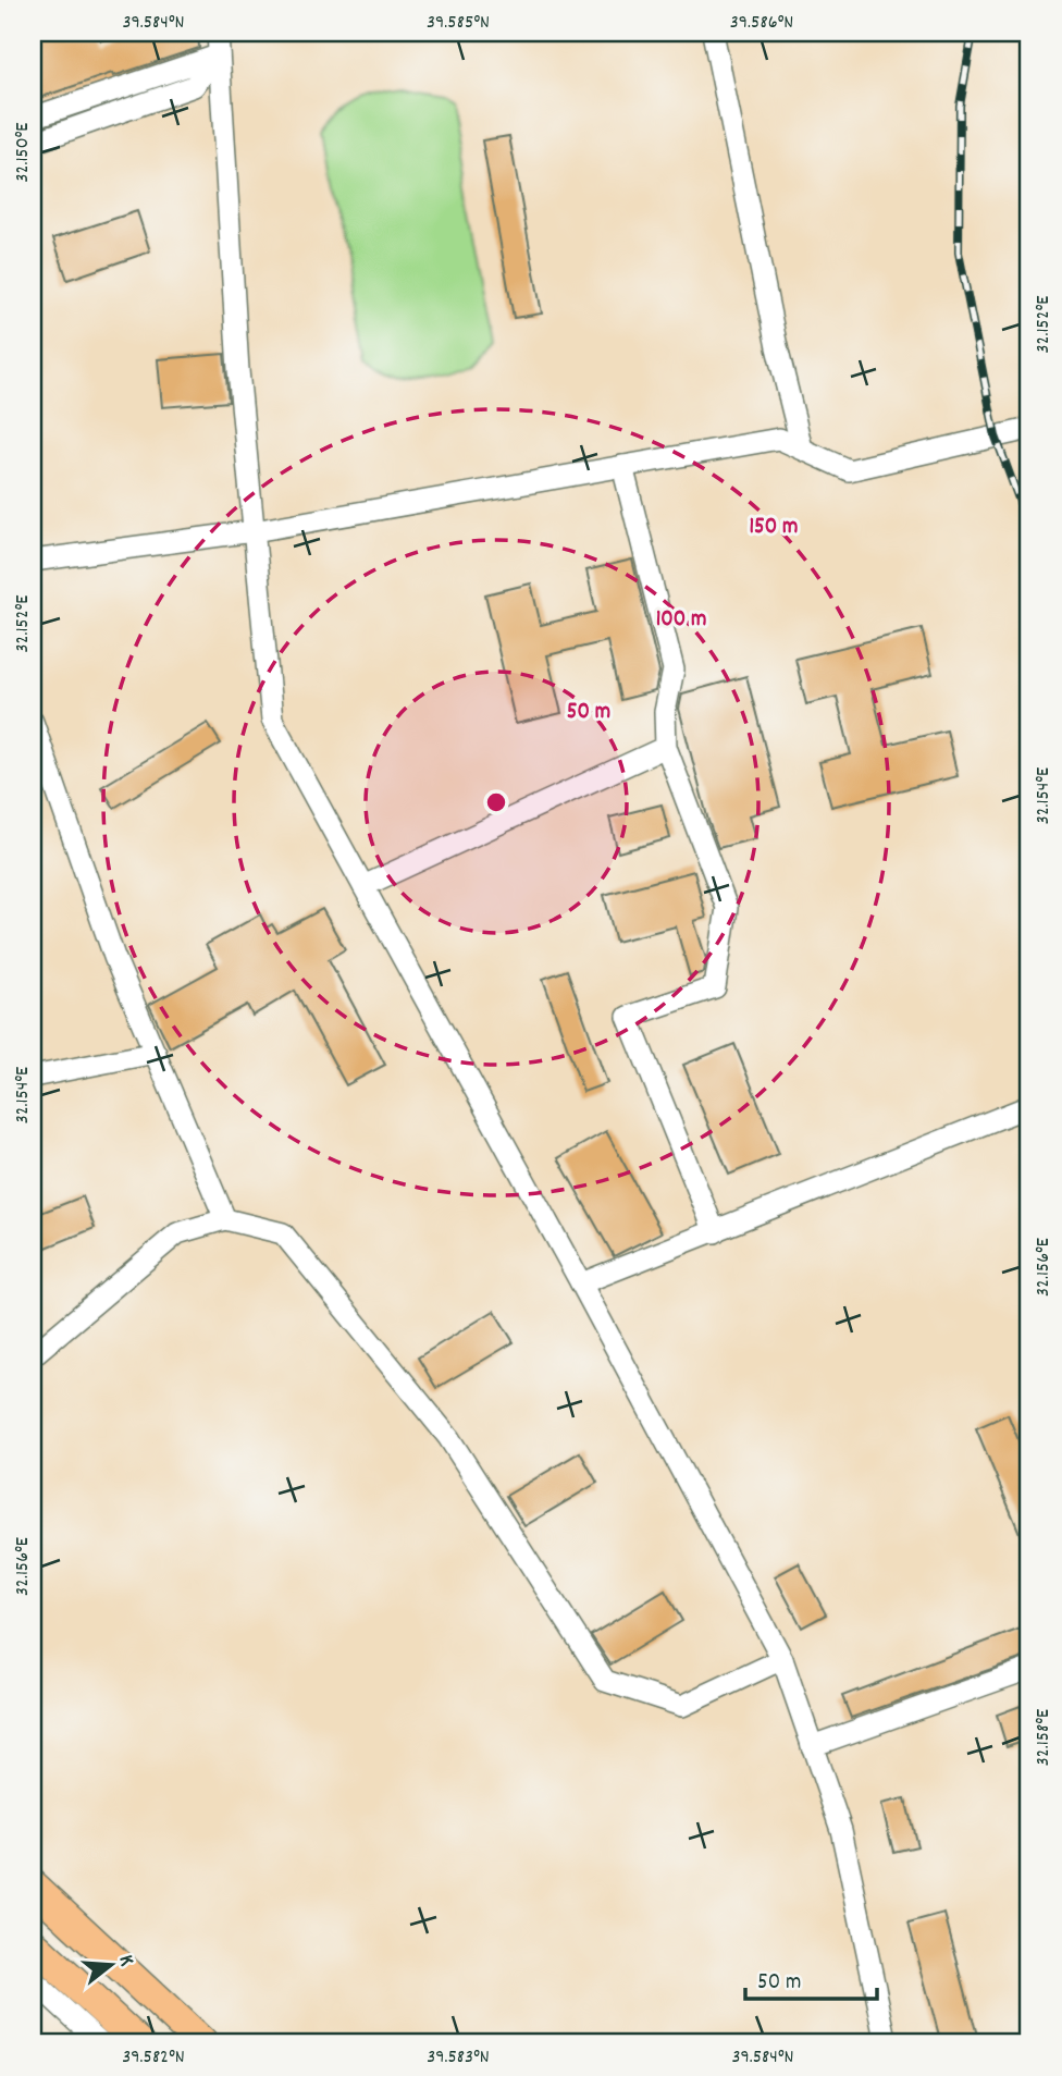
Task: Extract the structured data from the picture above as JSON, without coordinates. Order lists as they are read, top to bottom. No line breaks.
{"scale_bar":"50 m","north":"right","coordinates":["39.584°N","39.585°N","39.586°N","32.150°E","32.152°E","32.154°E","32.156°E","32.158°E","39.582°N","39.583°N"],"rings":["150 m","100 m","50 m"]}
